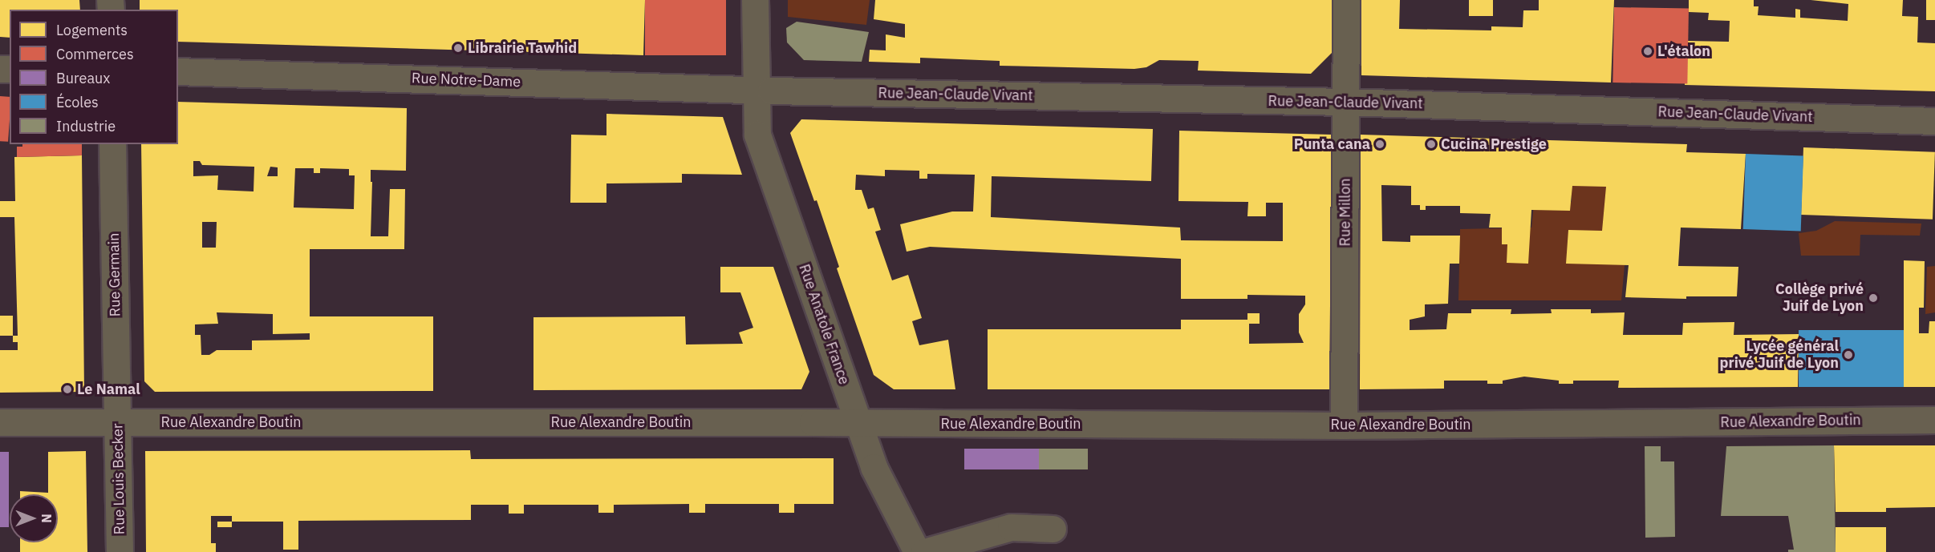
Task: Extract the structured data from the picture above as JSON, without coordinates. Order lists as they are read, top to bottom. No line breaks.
{"streets":{"street":["Rue Notre-Dame","Rue Jean-Claude Vivant","Rue Millon","Rue Germain","Rue Anatole France","Rue Alexandre Boutin","Rue Louis Becker"]},"crossings":[["Rue Notre-Dame","Rue Jean-Claude Vivant"],["Rue Notre-Dame","Rue Anatole France"],["Rue Jean-Claude Vivant","Rue Millon"],["Rue Jean-Claude Vivant","Rue Anatole France"],["Rue Millon","Rue Alexandre Boutin"],["Rue Germain","Rue Alexandre Boutin"],["Rue Germain","Rue Louis Becker"],["Rue Anatole France","Rue Alexandre Boutin"],["Rue Alexandre Boutin","Rue Louis Becker"]],"places":["Librairie Tawhid","L'étalon","Punta cana","Cucina Prestige","Collège privé Juif de Lyon","Lycée général privé Juif de Lyon","Le Namal"],"legend":["Logements","Commerces","Bureaux","Écoles","Industrie"],"north":"right"}
